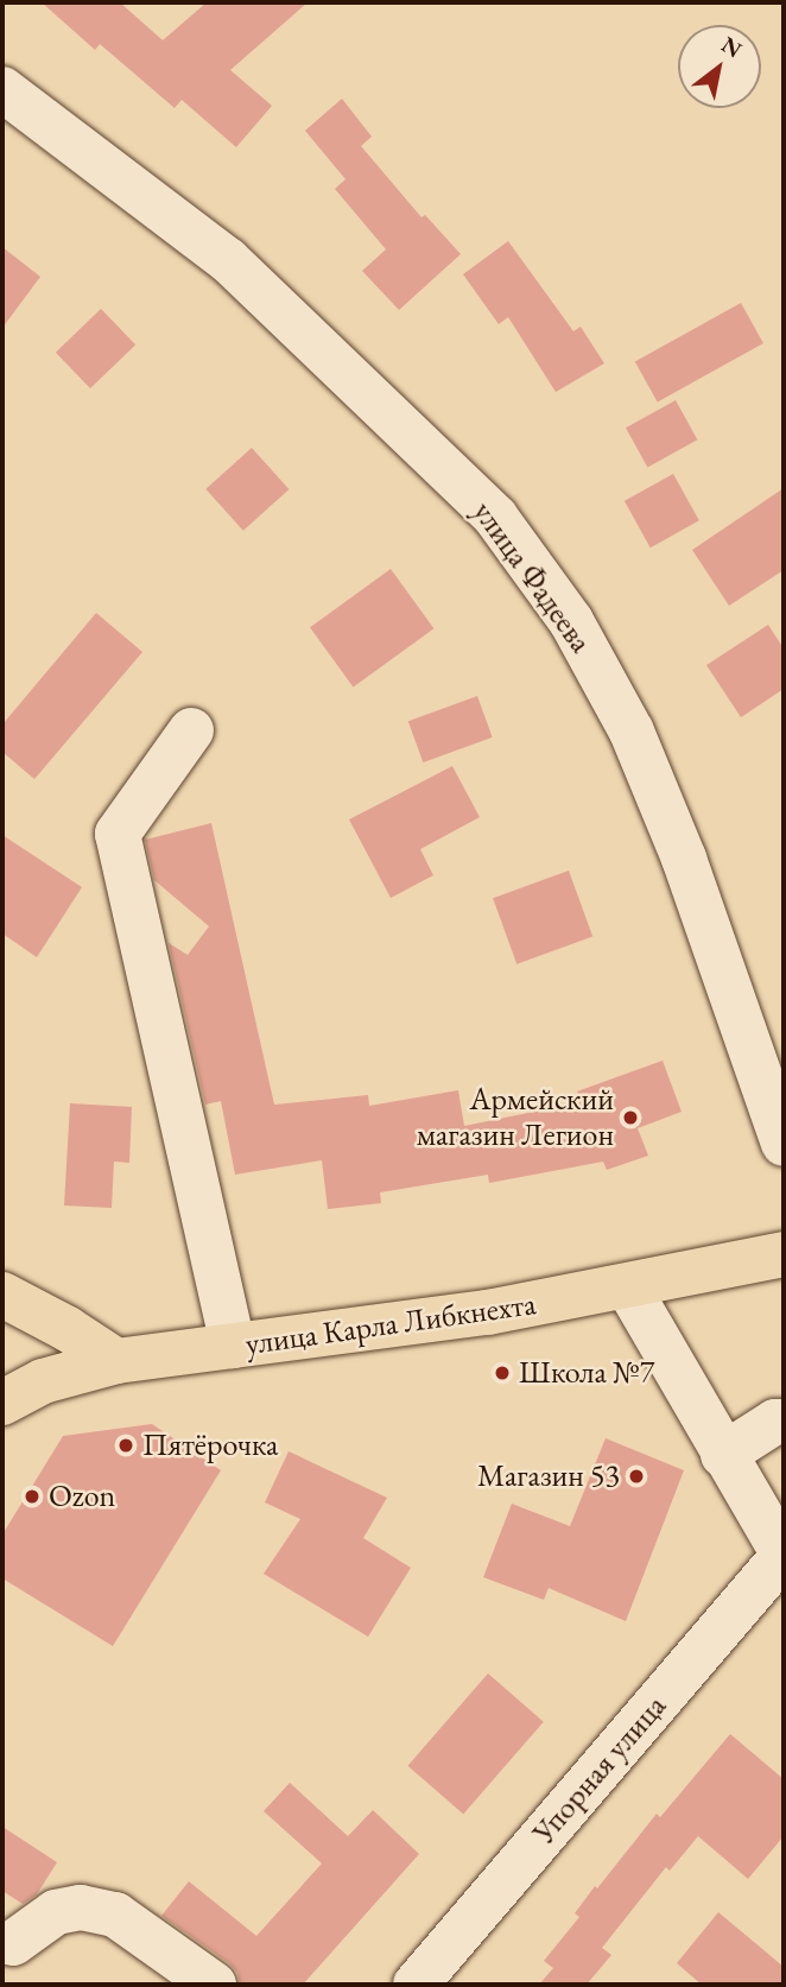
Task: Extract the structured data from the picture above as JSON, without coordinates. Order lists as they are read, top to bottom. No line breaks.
{"streets":{"main road":["улица Карла Либкнехта"],"street":["улица Фадеева","Упорная улица"]},"places":["Армейский магазин Легион","Школа №7","Пятёрочка","Магазин 53","Ozon"],"north":"top right"}
